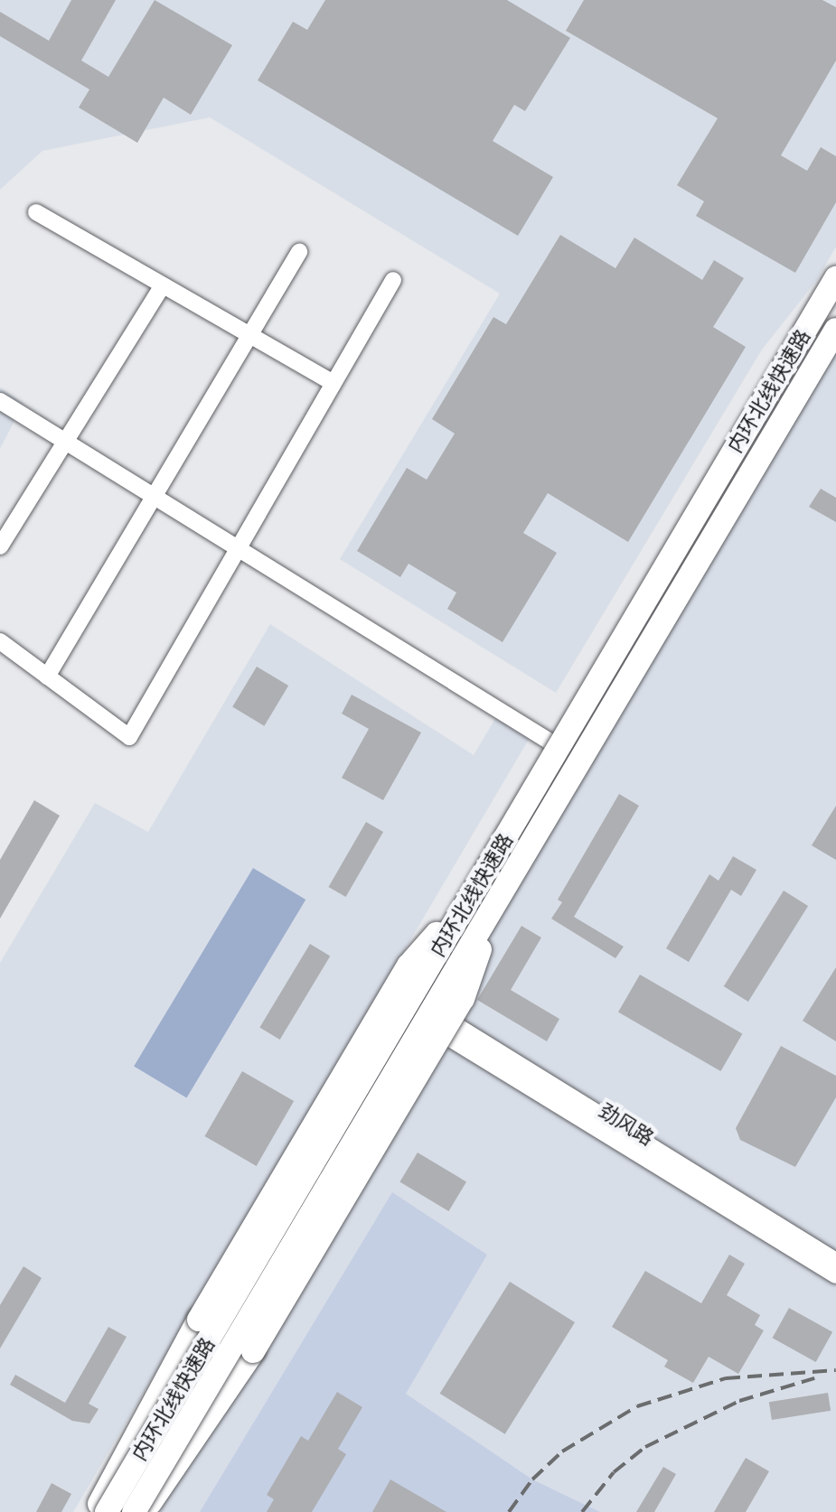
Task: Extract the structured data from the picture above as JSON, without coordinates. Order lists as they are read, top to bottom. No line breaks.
{"streets":{"highway":["内环北线快速路"],"street":["劲风路"]}}
